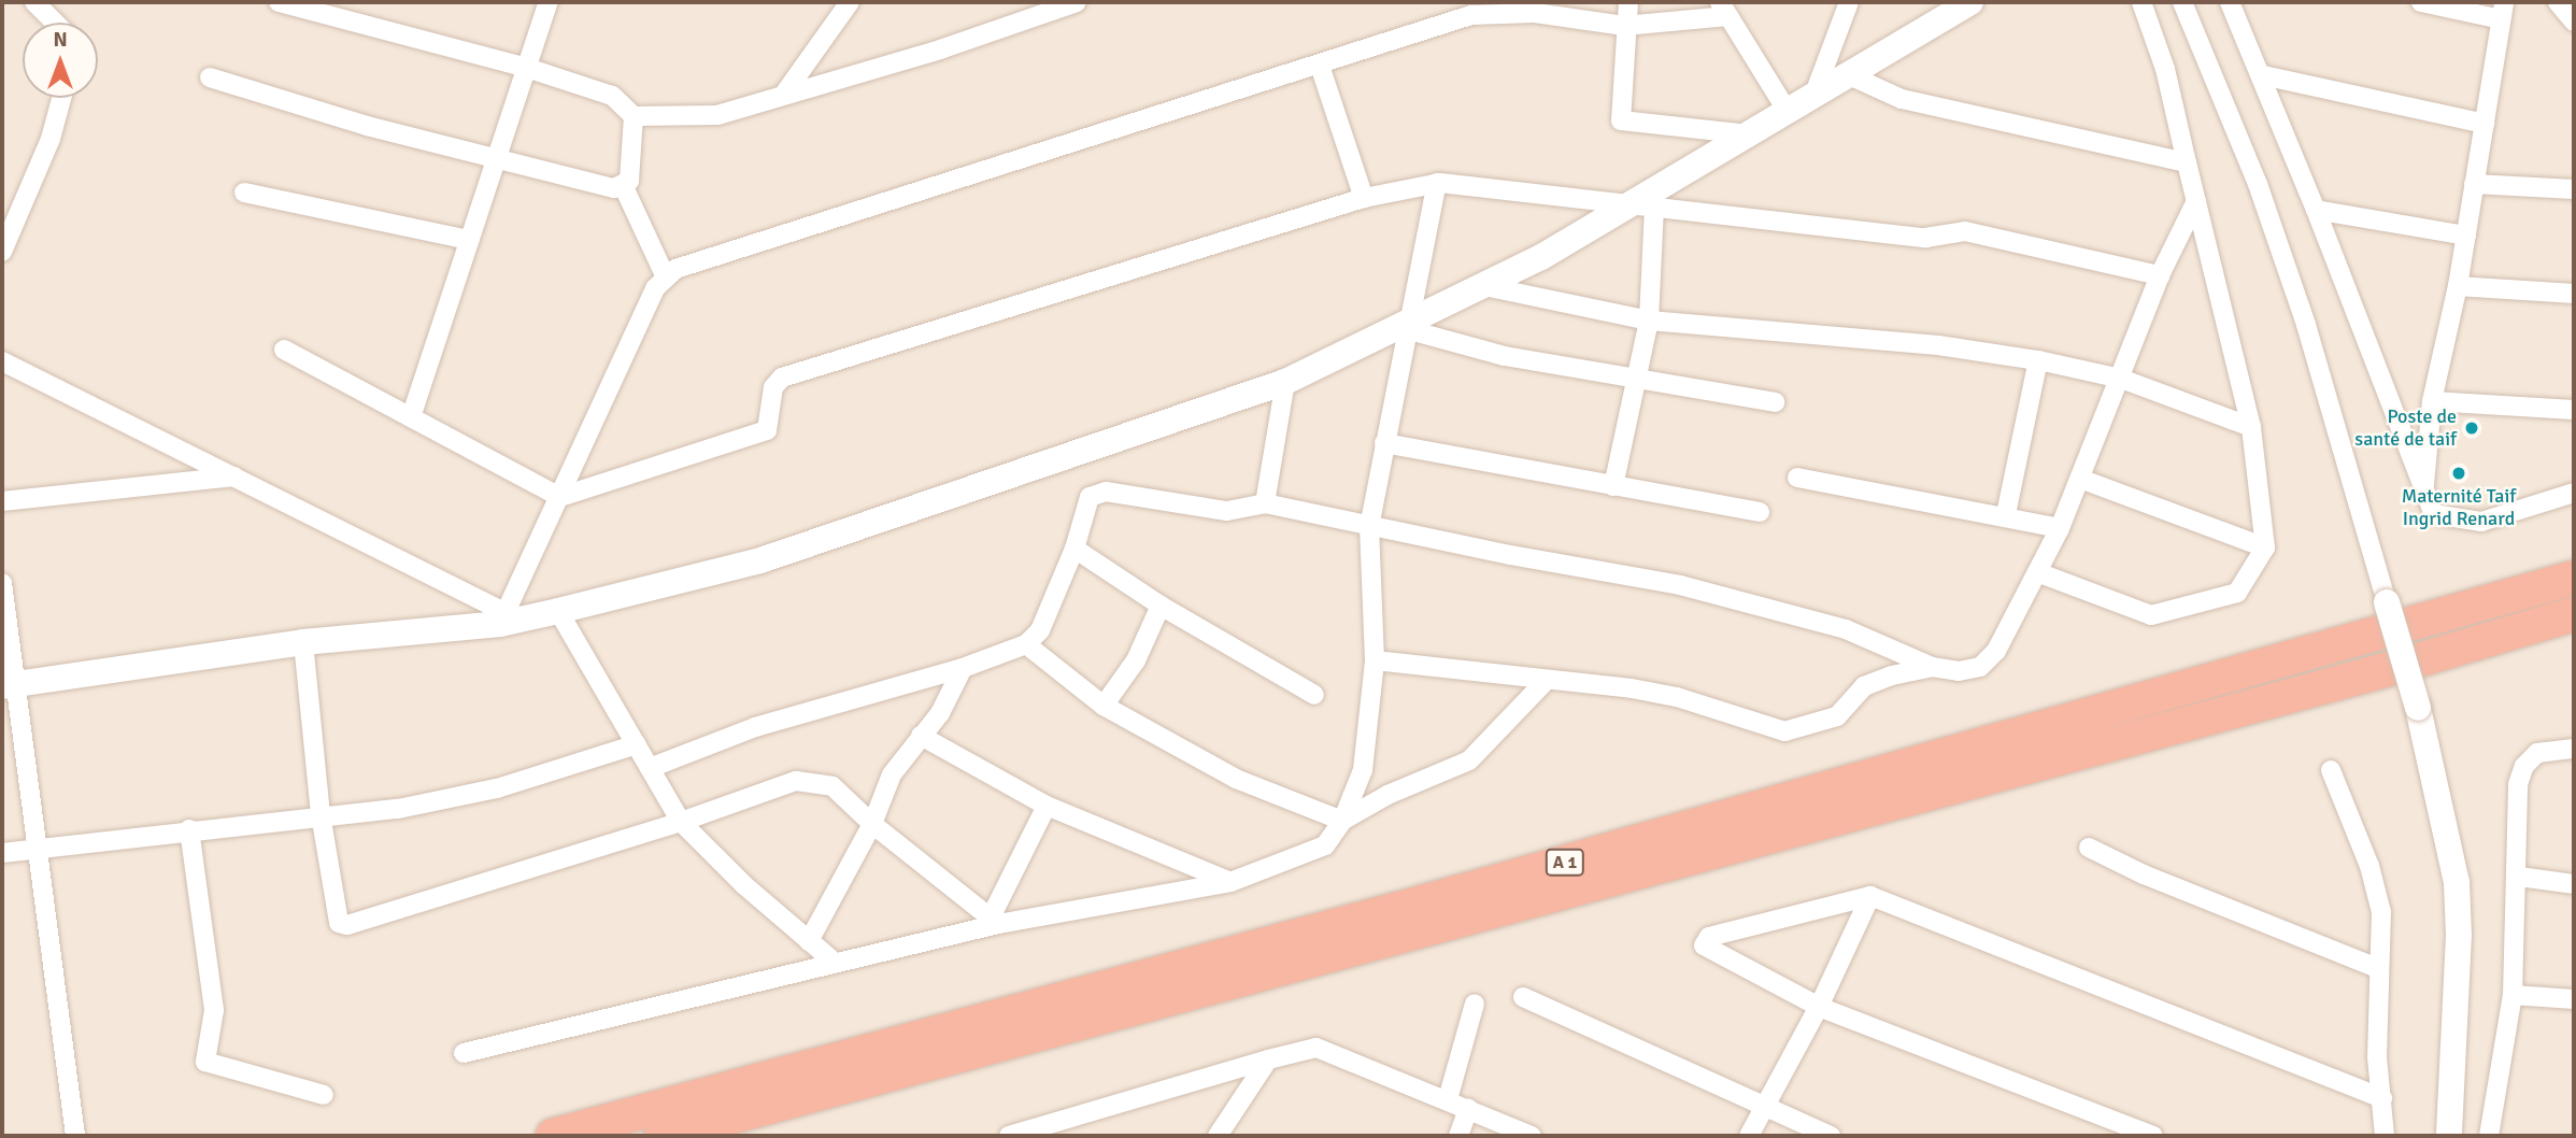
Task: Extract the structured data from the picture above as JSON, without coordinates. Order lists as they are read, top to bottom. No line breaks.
{"streets":{"highway":["A 1"]},"places":["Poste de santé de taif","Maternité Taif Ingrid Renard"],"north":"top"}
